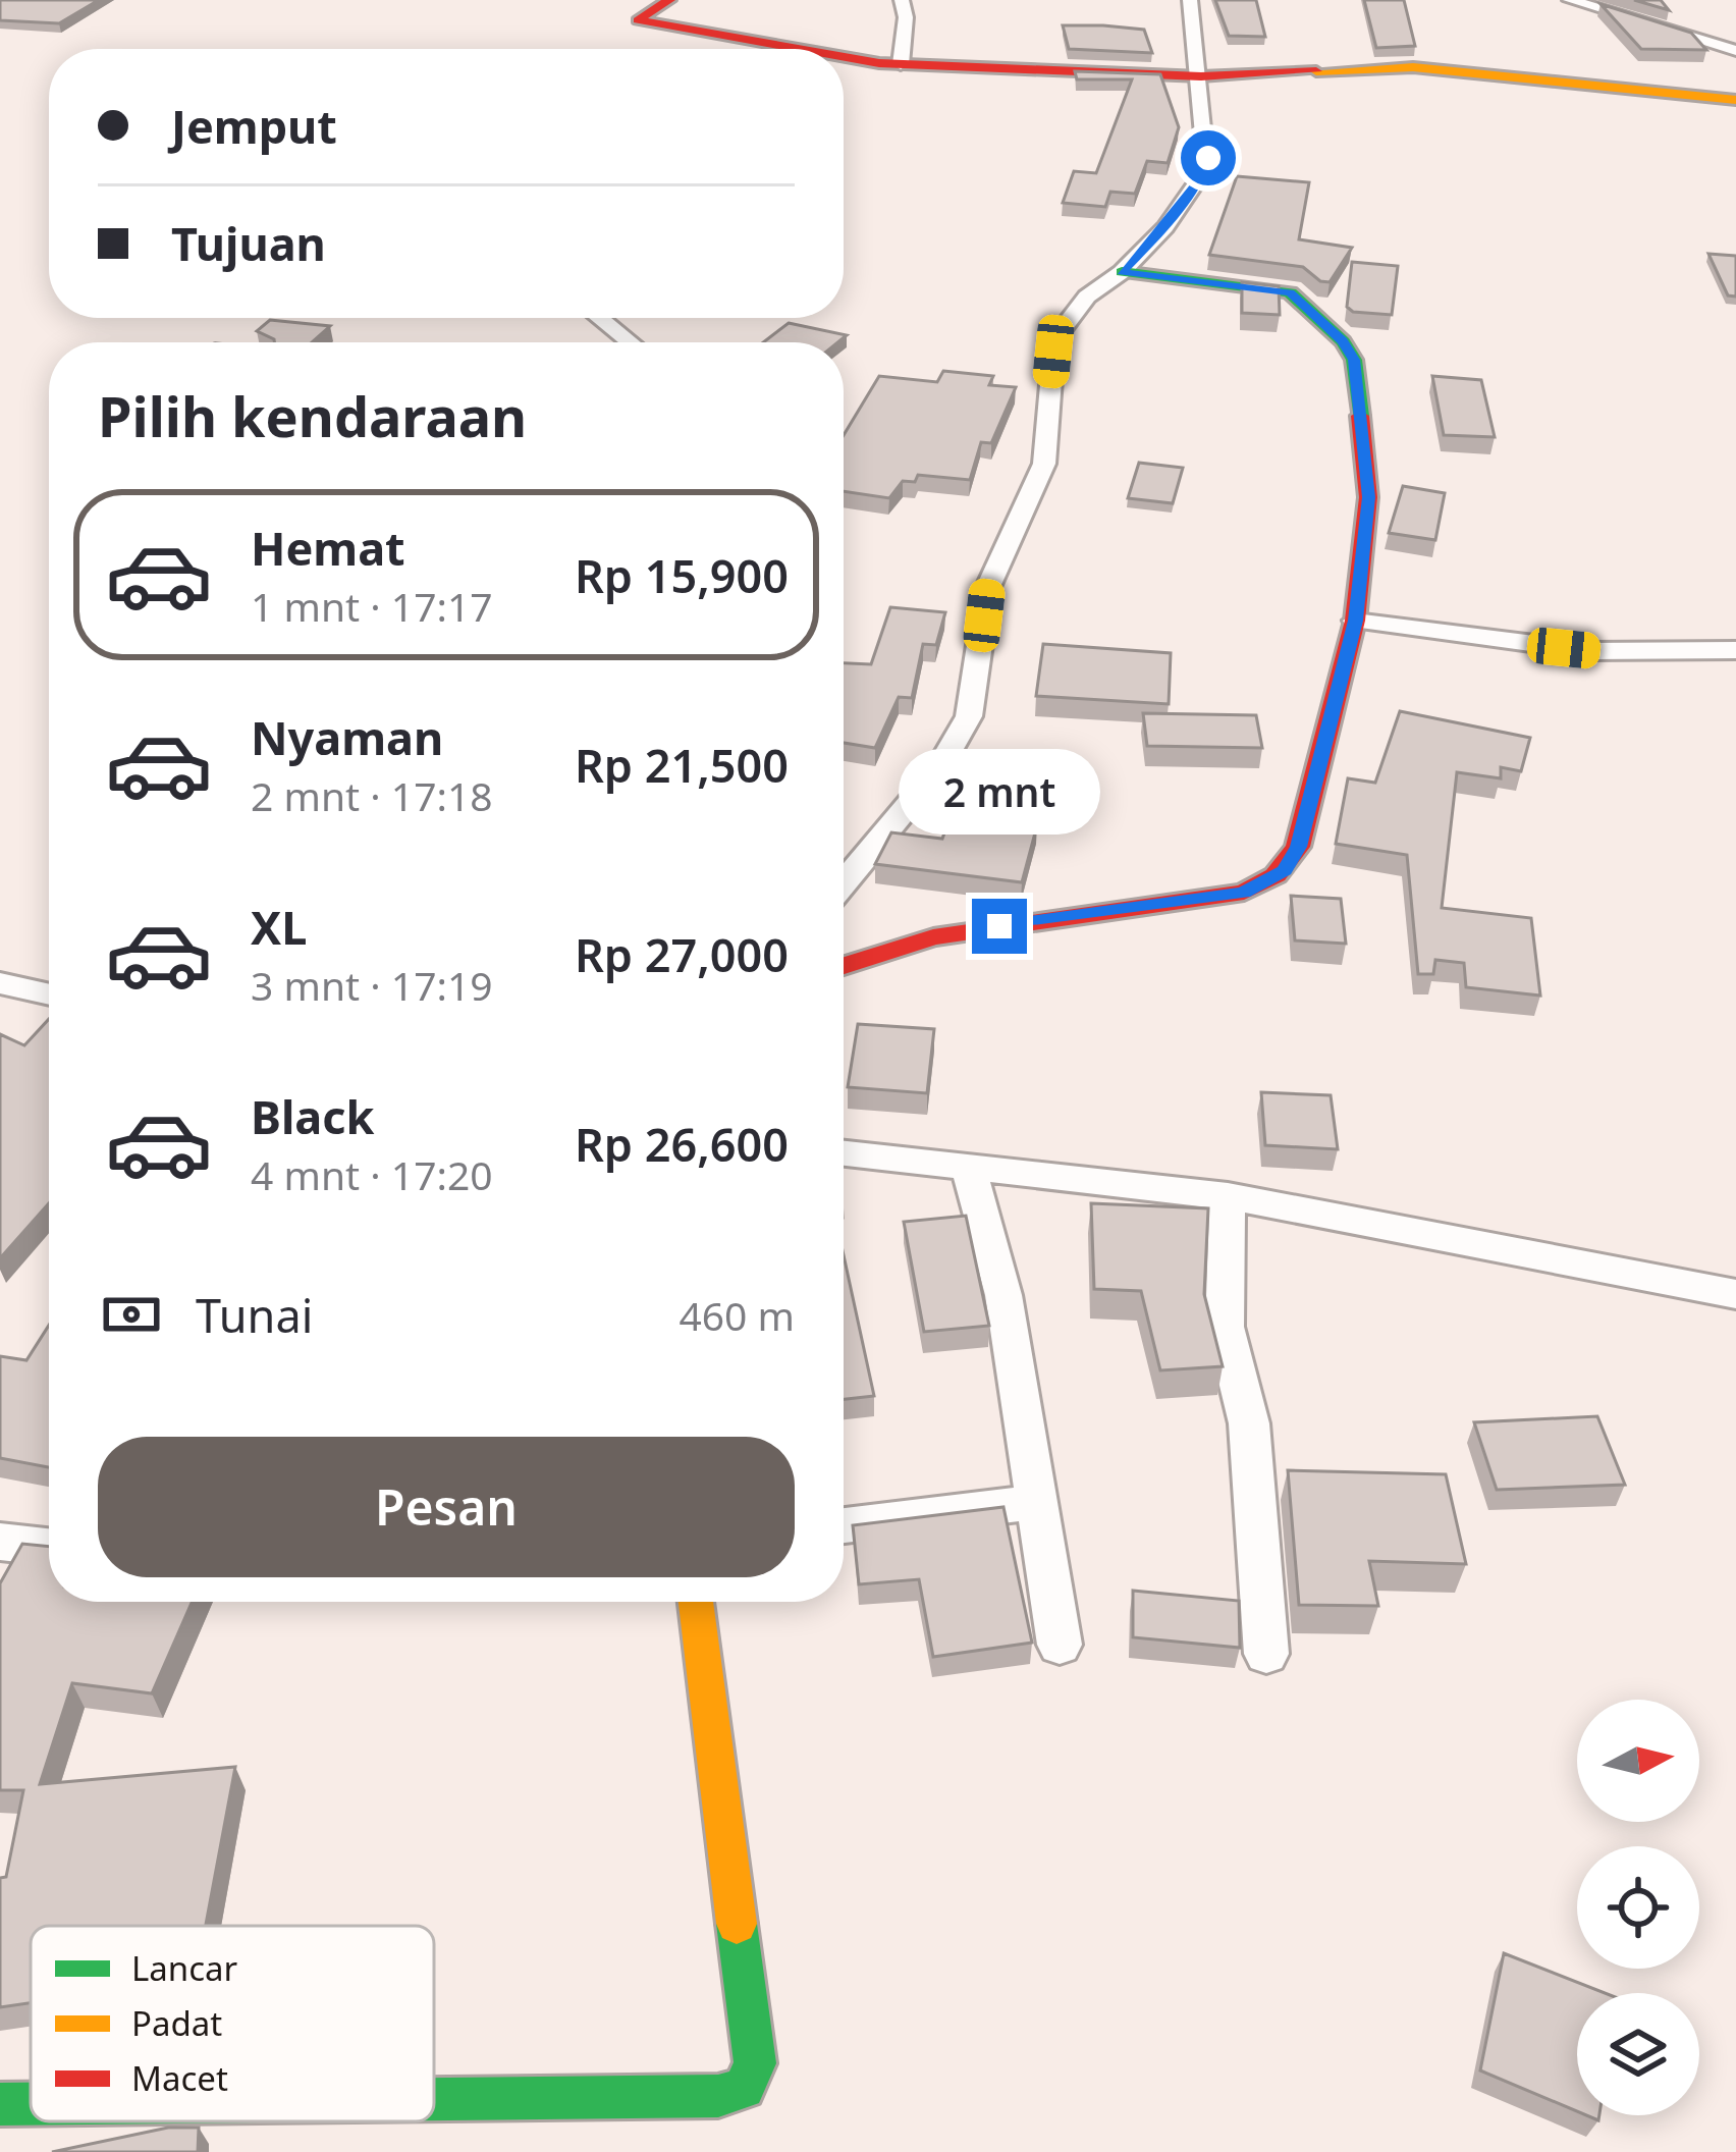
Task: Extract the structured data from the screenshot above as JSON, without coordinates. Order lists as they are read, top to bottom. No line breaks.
{"legend":["Lancar","Padat","Macet"],"north":"right","page":{"banner":["Jemput","Tujuan"],"heading":"Pilih kendaraan","list":[{"name":"Hemat","note":"1 mnt · 17:17","value":"Rp 15,900"},{"name":"Nyaman","note":"2 mnt · 17:18","value":"Rp 21,500"},{"name":"XL","note":"3 mnt · 17:19","value":"Rp 27,000"},{"name":"Black","note":"4 mnt · 17:20","value":"Rp 26,600"}],"bubble":"2 mnt","pay":["Tunai","460 m"],"buttons":"Pesan"}}
